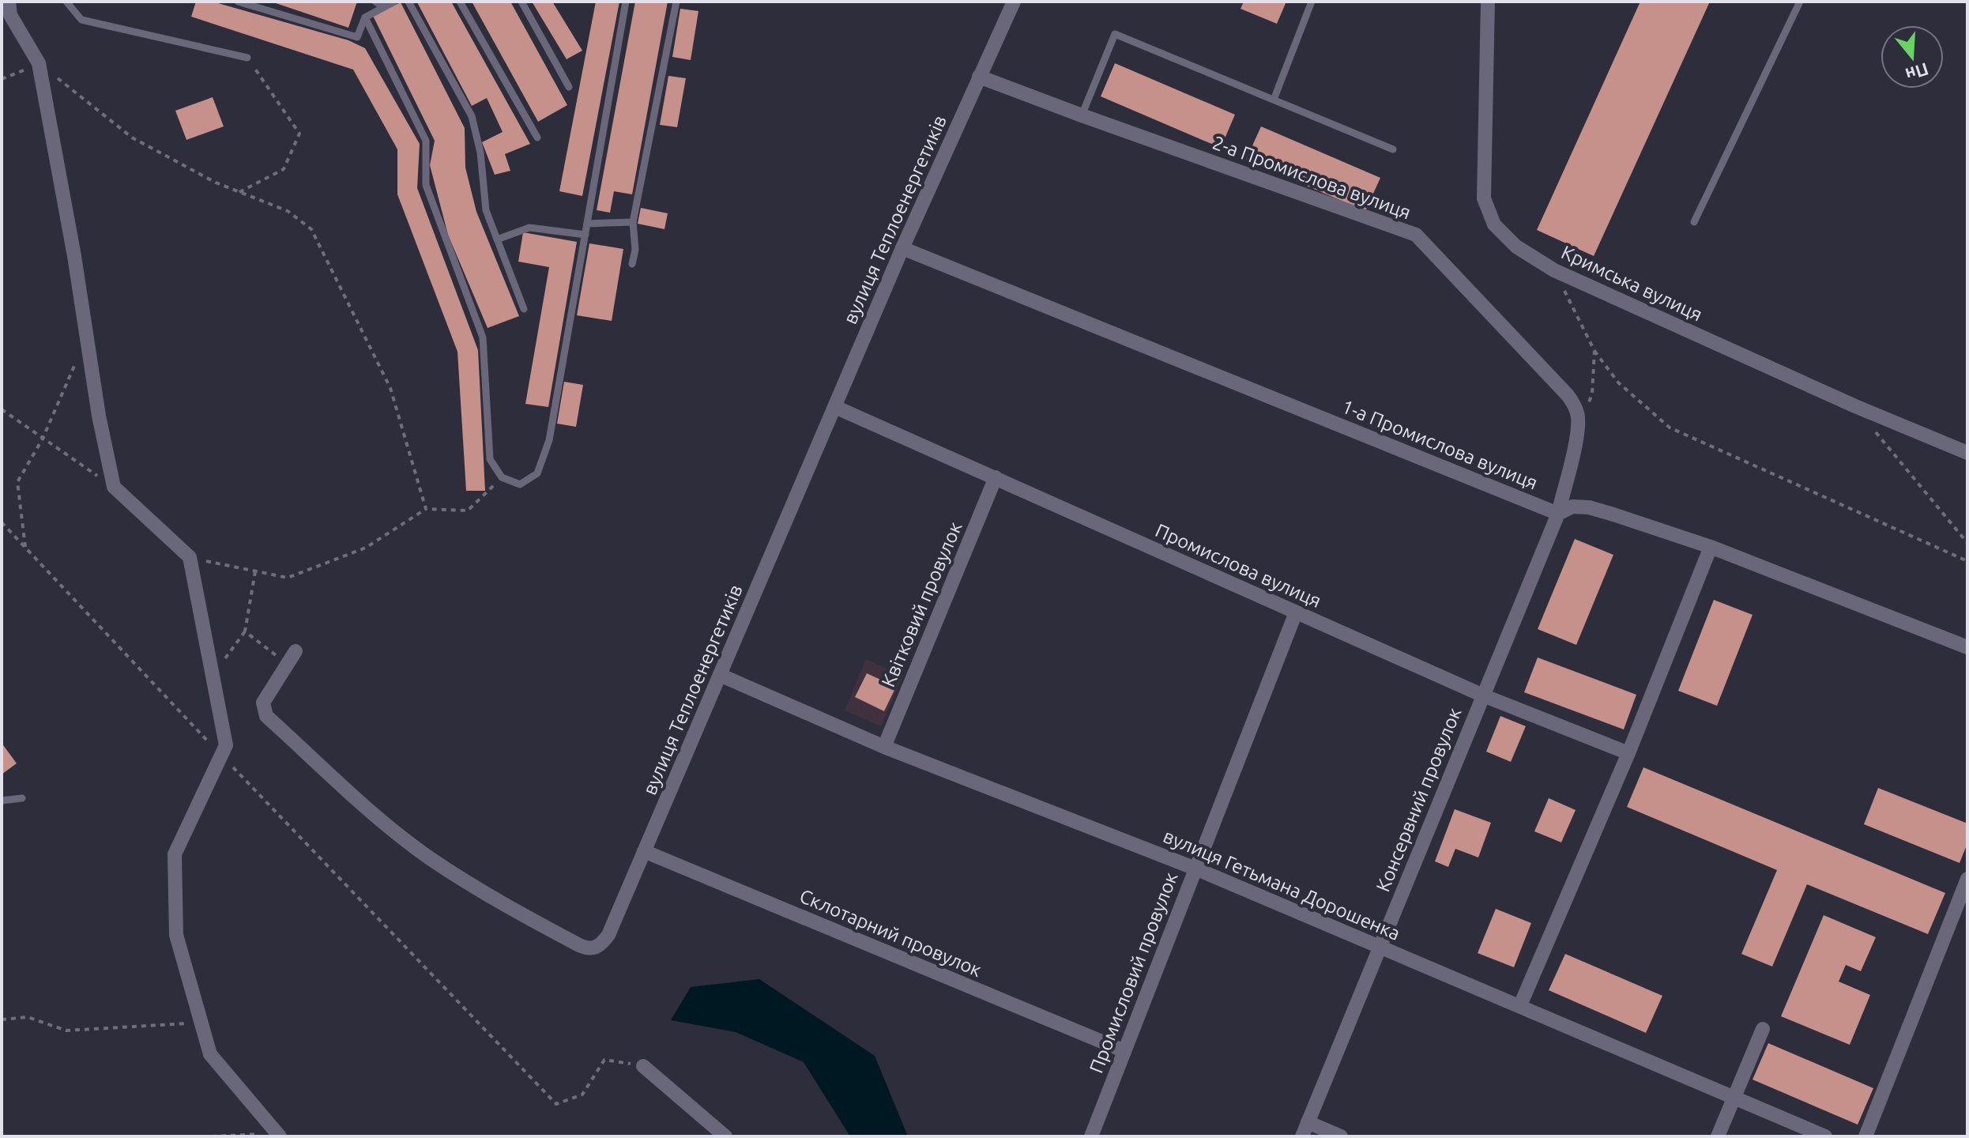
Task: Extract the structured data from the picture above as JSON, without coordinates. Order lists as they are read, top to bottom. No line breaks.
{"streets":{"street":["2-а Промислова вулиця","вулиця Теплоенергетиків","Кримська вулиця","1-а Промислова вулиця","Промислова вулиця","Квітковий провулок","Консервний провулок","вулиця Гетьмана Дорошенка","Склотарний провулок","Промисловий провулок"]},"crossings":[["2-а Промислова вулиця","вулиця Теплоенергетиків"],["2-а Промислова вулиця","1-а Промислова вулиця"],["2-а Промислова вулиця","Консервний провулок"],["вулиця Теплоенергетиків","1-а Промислова вулиця"],["вулиця Теплоенергетиків","Промислова вулиця"],["вулиця Теплоенергетиків","вулиця Гетьмана Дорошенка"],["вулиця Теплоенергетиків","Склотарний провулок"],["1-а Промислова вулиця","Консервний провулок"],["Промислова вулиця","Квітковий провулок"],["Промислова вулиця","Консервний провулок"],["Промислова вулиця","Промисловий провулок"],["Квітковий провулок","вулиця Гетьмана Дорошенка"],["Консервний провулок","вулиця Гетьмана Дорошенка"],["вулиця Гетьмана Дорошенка","Промисловий провулок"],["Склотарний провулок","Промисловий провулок"]],"north":"bottom"}
